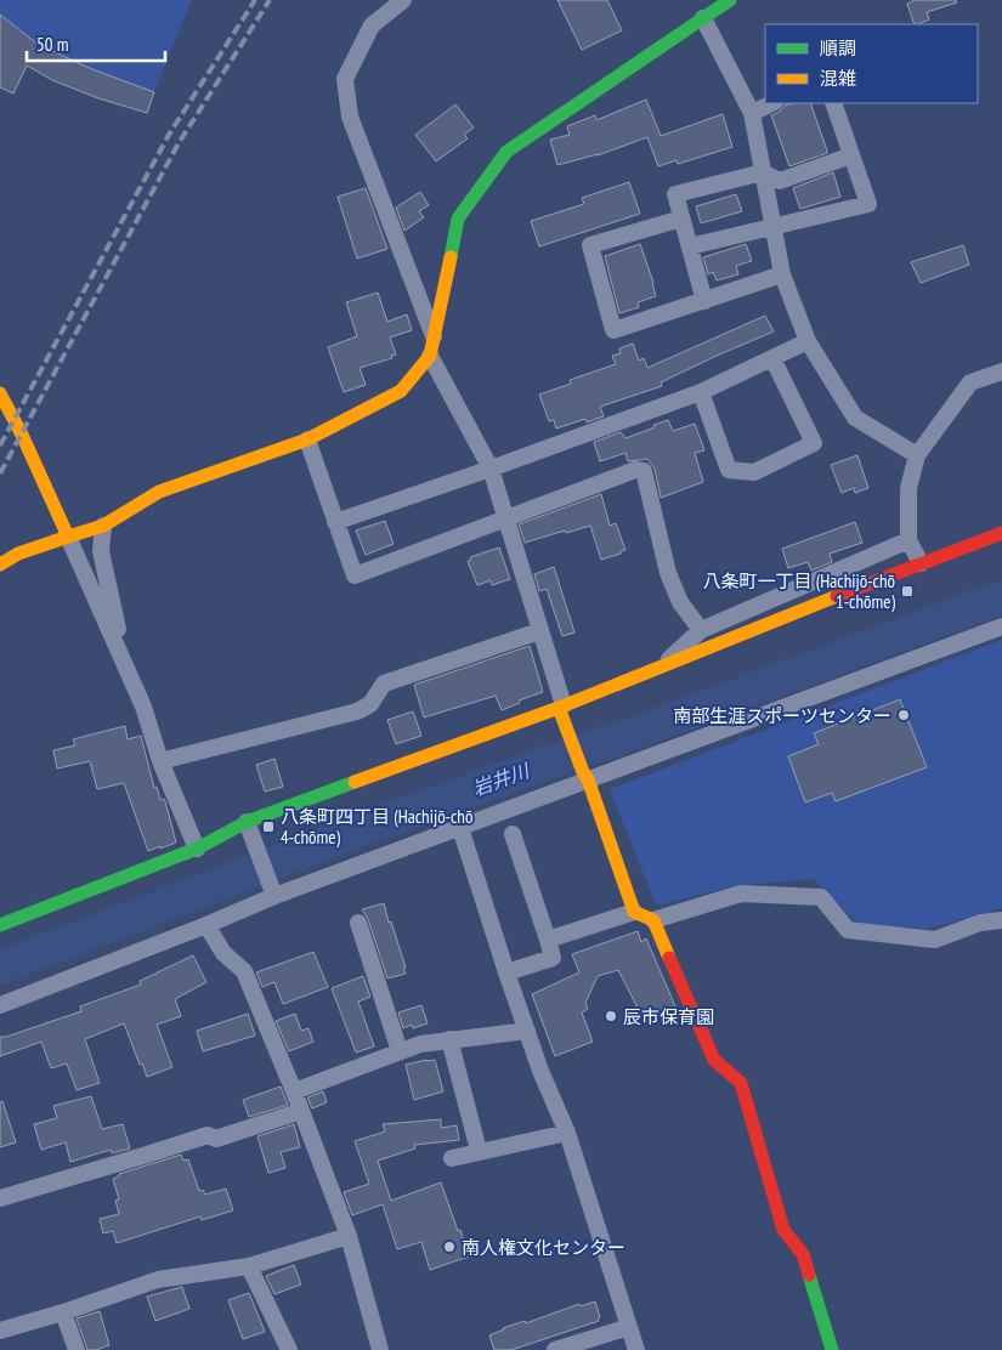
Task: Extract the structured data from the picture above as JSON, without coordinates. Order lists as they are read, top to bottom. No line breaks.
{"water":["岩井川"],"places":{"transit":["八条町一丁目 (Hachijō-chō 1-chōme)","八条町四丁目 (Hachijō-chō 4-chōme)"],"other":["南部生涯スポーツセンター","辰市保育園","南人権文化センター"]},"legend":["順調","混雑"],"scale_bar":"50 m"}
